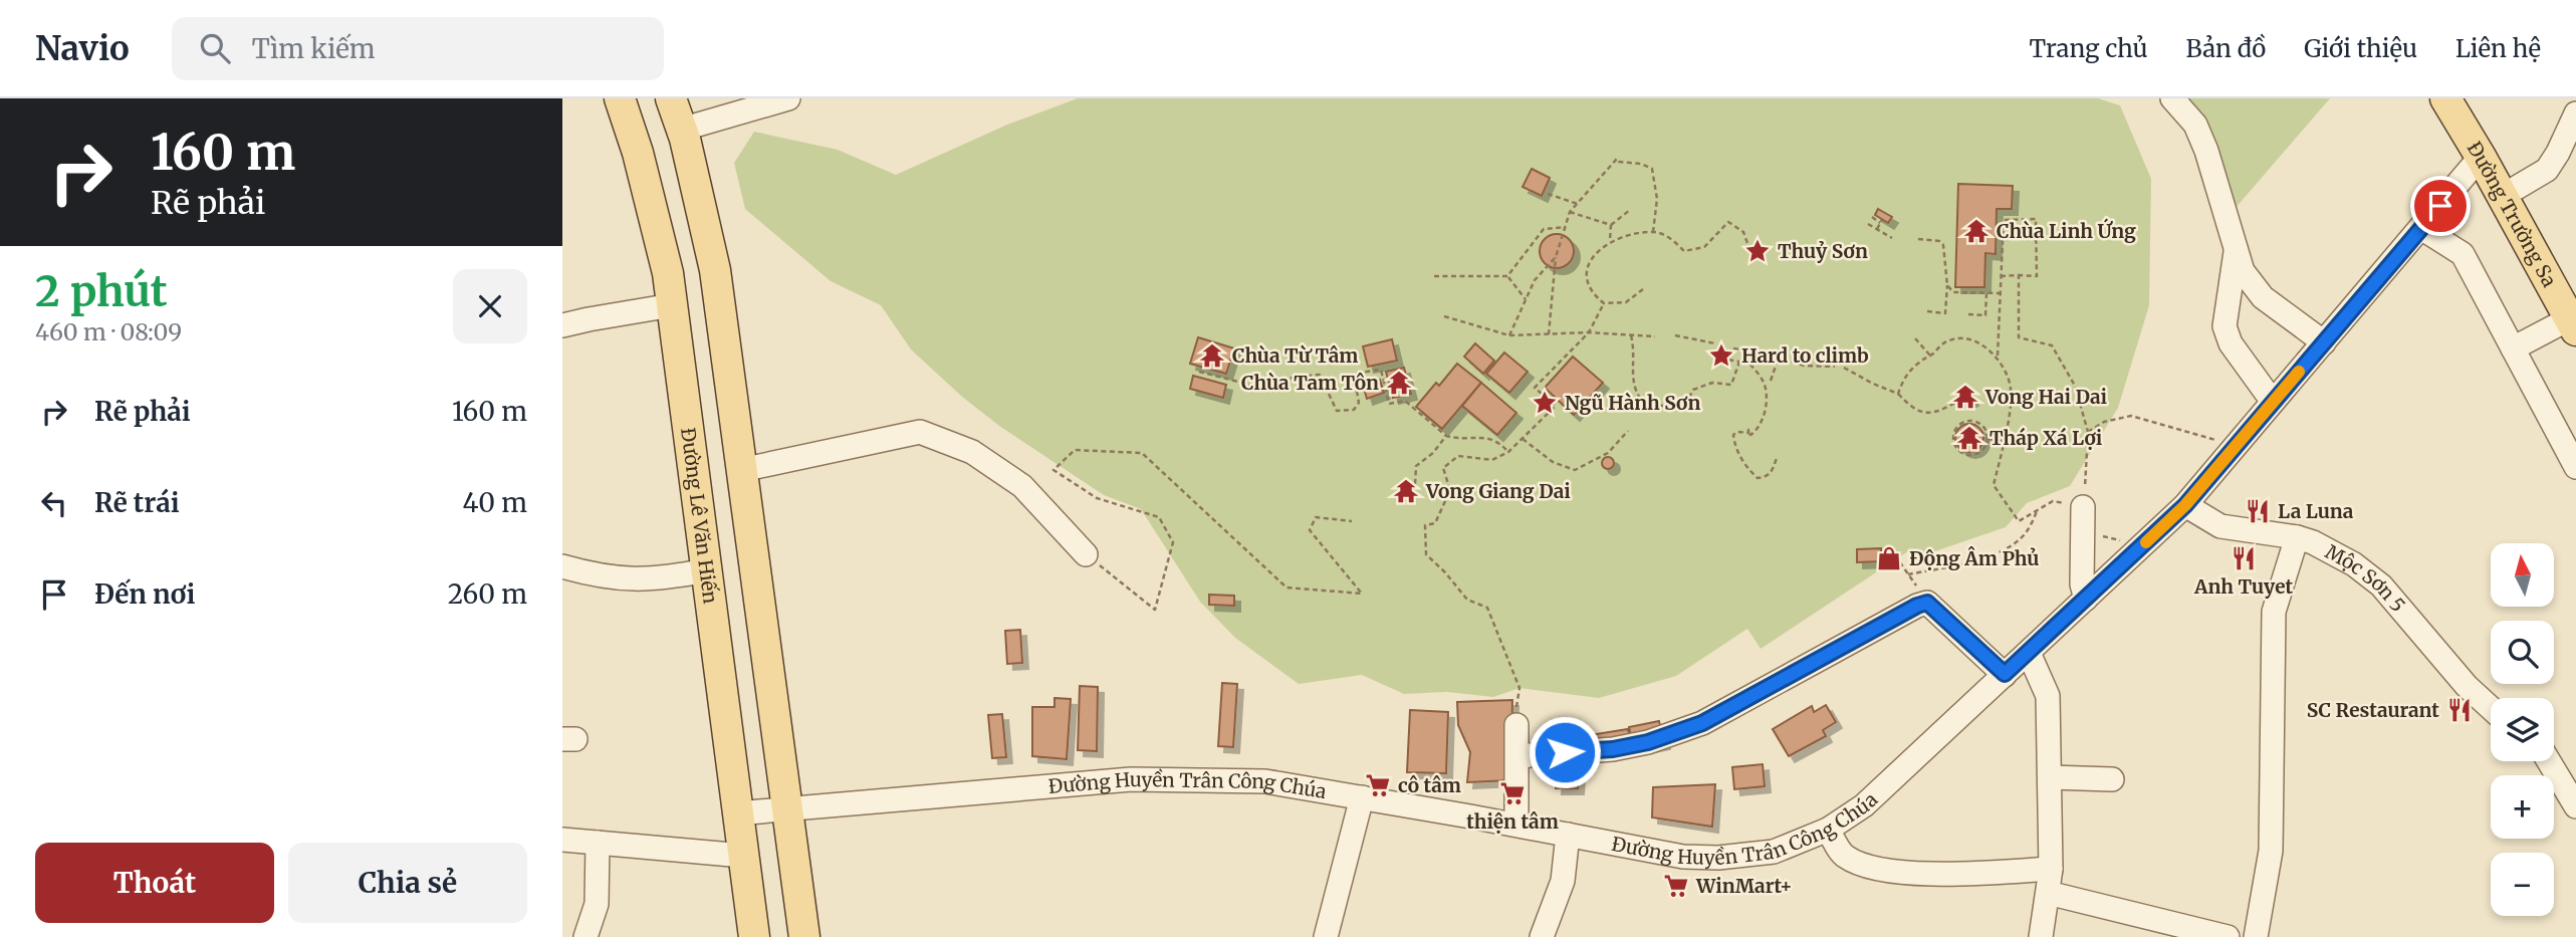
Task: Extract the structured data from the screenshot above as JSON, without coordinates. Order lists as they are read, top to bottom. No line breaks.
{"streets":{"main road":["Đường Trường Sa","Đường Lê Văn Hiến"],"street":["Mộc Sơn 5","Đường Huyền Trân Công Chúa"]},"crossings":[["Đường Trường Sa","Đường Huyền Trân Công Chúa"],["Đường Lê Văn Hiến","Đường Huyền Trân Công Chúa"],["Mộc Sơn 5","Đường Huyền Trân Công Chúa"]],"places":{"temple":["Chùa Linh Ứng","Chùa Từ Tâm","Chùa Tam Tôn","Vong Hai Dai","Tháp Xá Lợi","Vong Giang Dai"],"place":["Thuỷ Sơn","Hard to climb","Ngũ Hành Sơn"],"restaurant":["La Luna","Anh Tuyet","SC Restaurant"],"shop":["Động Âm Phủ"],"supermarket":["cô tâm","thiện tâm","WinMart+"]},"north":"top","page":{"header":"Navio","search":"Tìm kiếm","nav":["Trang chủ","Bản đồ","Giới thiệu","Liên hệ"],"turn":["160 m","Rẽ phải"],"heading":["2 phút","460 m · 08:09"],"list":[{"name":"Rẽ phải","value":"160 m"},{"name":"Rẽ trái","value":"40 m"},{"name":"Đến nơi","value":"260 m"}],"map_buttons":["+","−"],"buttons":["Thoát","Chia sẻ"]}}
